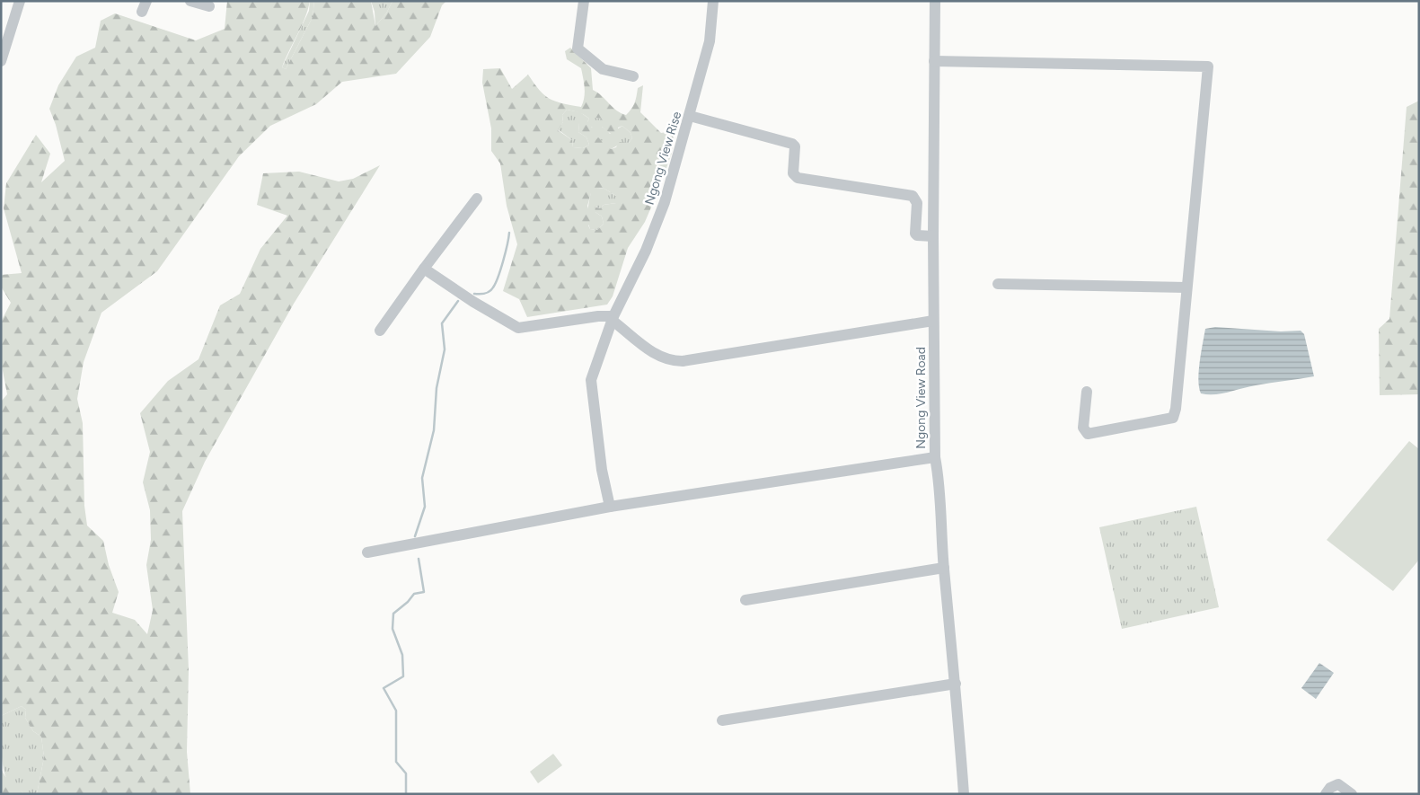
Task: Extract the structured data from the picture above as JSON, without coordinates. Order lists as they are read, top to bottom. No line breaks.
{"streets":{"street":["Ngong View Rise","Ngong View Road"]}}
